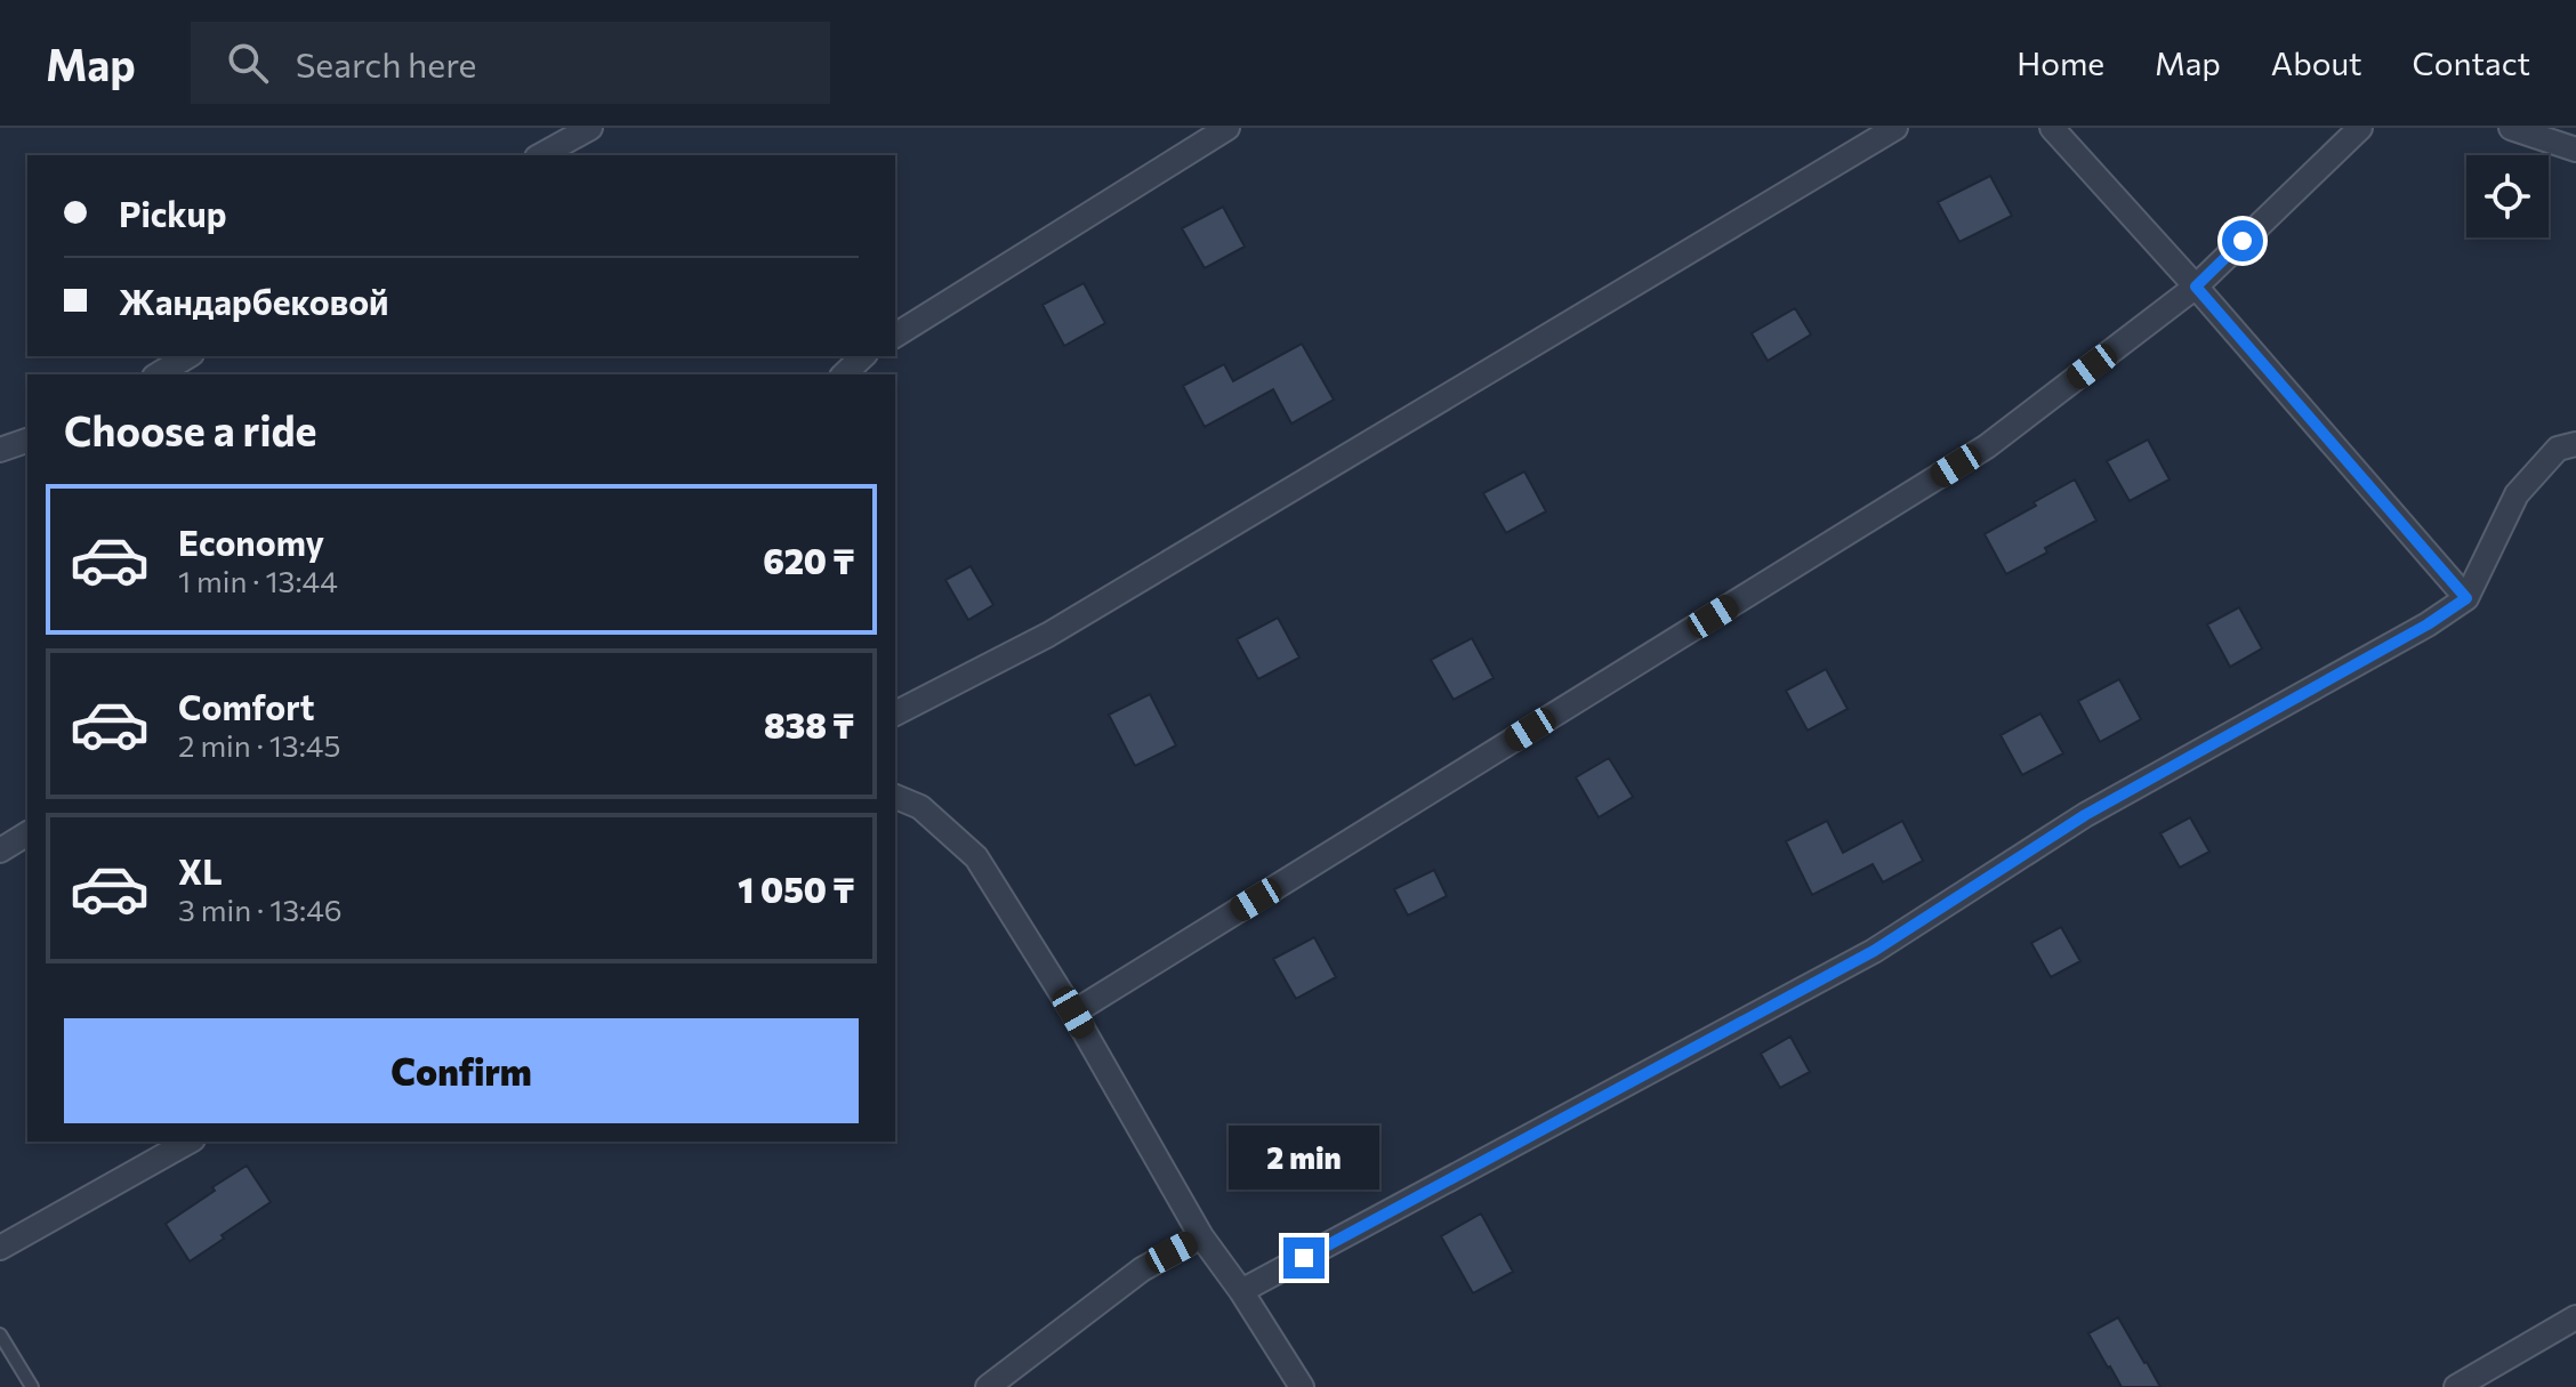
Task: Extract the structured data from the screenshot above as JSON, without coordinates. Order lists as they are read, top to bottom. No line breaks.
{"page":{"header":"Map","search":"Search here","nav":["Home","Map","About","Contact"],"banner":["Pickup","Жандарбековой"],"heading":"Choose a ride","list":[{"name":"Economy","note":"1 min · 13:44","value":"620 ₸"},{"name":"Comfort","note":"2 min · 13:45","value":"838 ₸"},{"name":"XL","note":"3 min · 13:46","value":"1 050 ₸"}],"buttons":"Confirm","bubble":"2 min"}}
